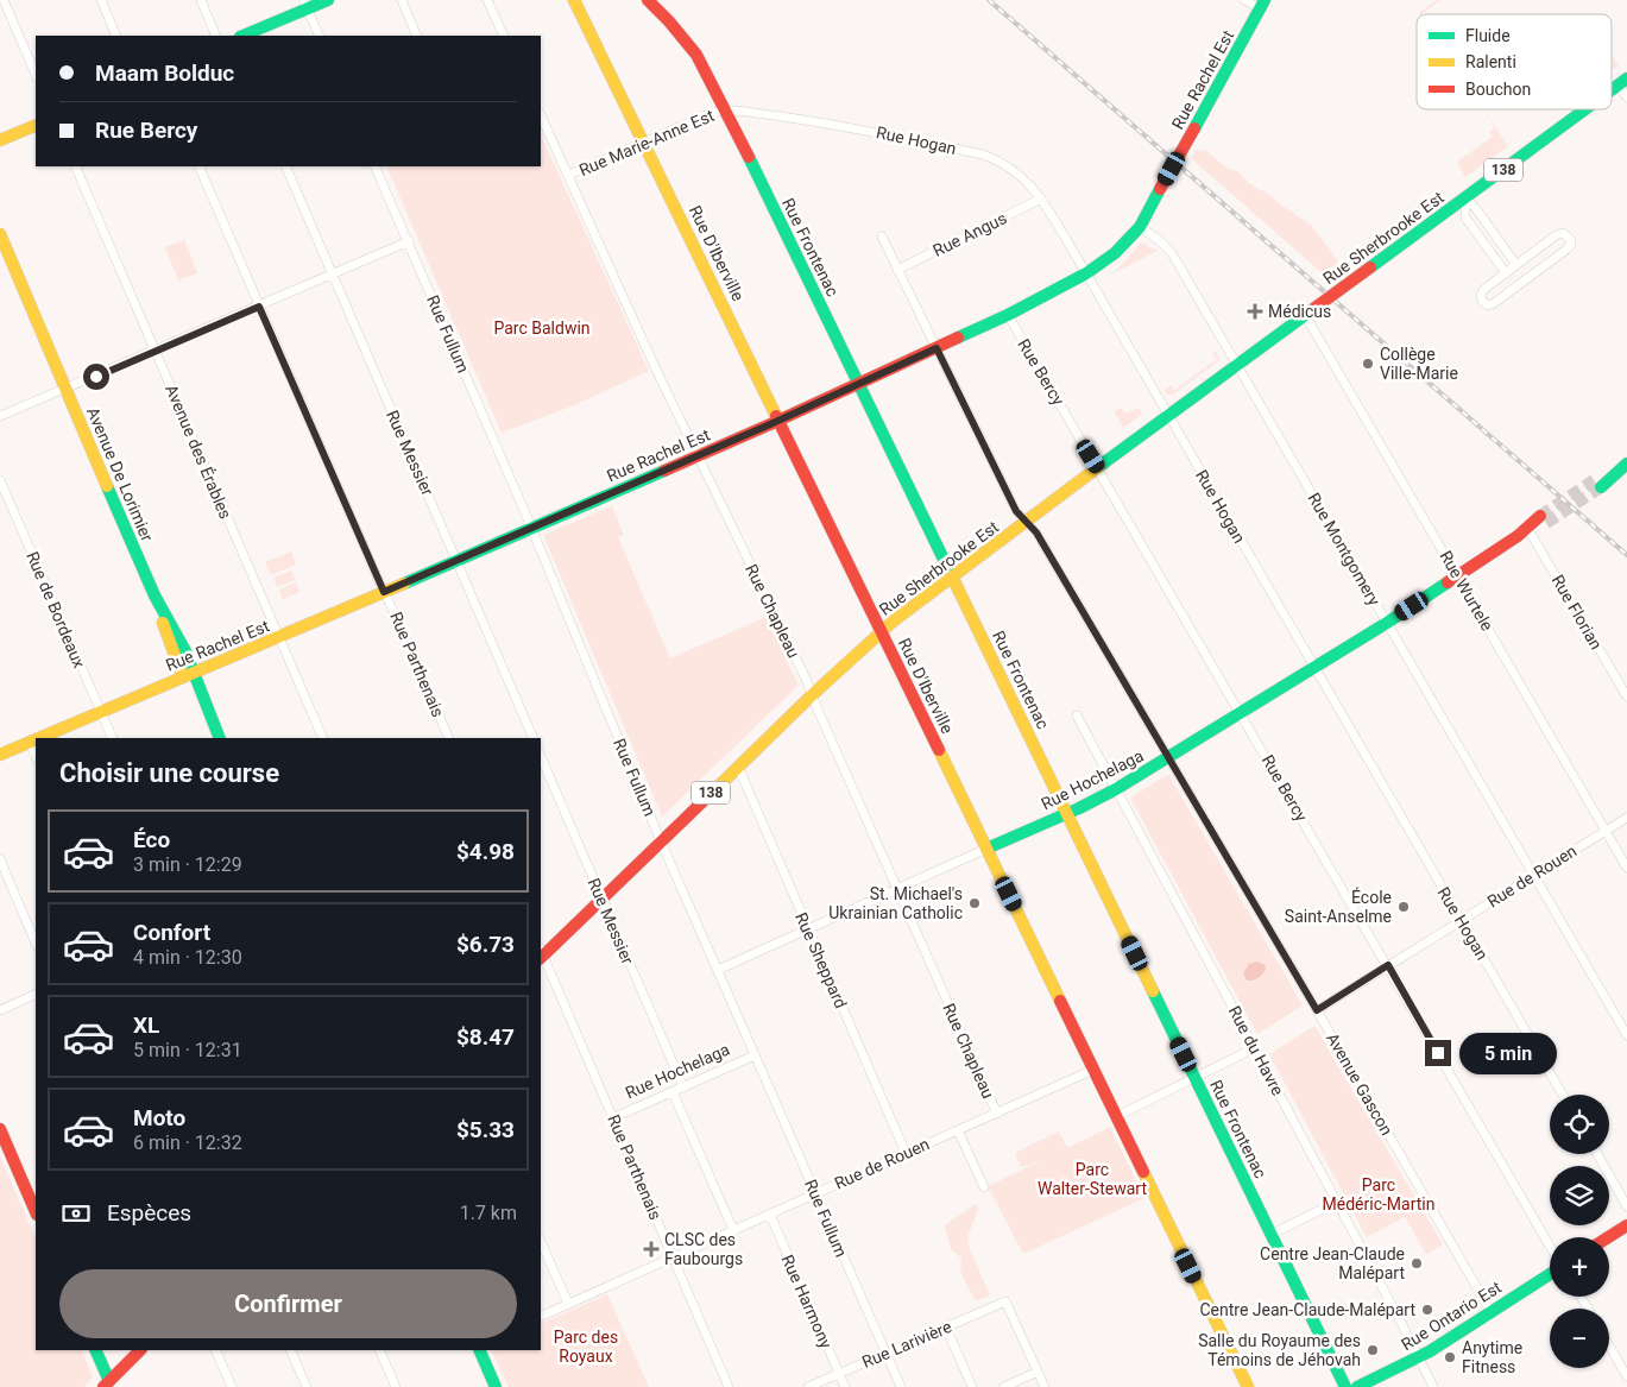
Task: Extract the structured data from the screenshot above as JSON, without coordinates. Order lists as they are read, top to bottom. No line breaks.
{"streets":{"main road":["Rue Rachel Est","138","Rue Sherbrooke Est","Rue Frontenac","Rue D'Iberville","Avenue De Lorimier","Rue Hochelaga","Rue Ontario Est"],"street":["Rue Hogan","Rue Marie-Anne Est","Rue Angus","Rue Fullum","Rue Bercy","Avenue des Érables","Rue Messier","Rue Montgomery","Rue Wurtele","Rue de Bordeaux","Rue Chapleau","Rue Florian","Rue Parthenais","Rue de Rouen","Rue Sheppard","Rue du Havre","Avenue Gascon","Rue Harmony","Rue Larivière"]},"crossings":[["Rue Rachel Est","Rue Hogan"],["Rue Rachel Est","Rue Frontenac"],["Rue Rachel Est","Rue D'Iberville"],["Rue Rachel Est","Rue Fullum"],["Rue Rachel Est","Rue Bercy"],["Rue Rachel Est","Avenue des Érables"],["Rue Rachel Est","Rue Messier"],["Rue Rachel Est","Avenue De Lorimier"],["Rue Rachel Est","Rue Montgomery"],["Rue Rachel Est","Rue de Bordeaux"],["Rue Rachel Est","Rue Chapleau"],["Rue Rachel Est","Rue Parthenais"],["Rue Rachel Est","Avenue Gascon"],["Rue Hogan","Rue Marie-Anne Est"],["Rue Hogan","Rue Angus"],["Rue Hogan","Rue Sherbrooke Est"],["Rue Hogan","Rue Frontenac"],["Rue Hogan","Rue Hochelaga"],["Rue Hogan","Rue de Rouen"],["Rue Marie-Anne Est","Rue Frontenac"],["Rue Marie-Anne Est","Rue D'Iberville"],["Rue Marie-Anne Est","Rue Chapleau"],["Rue Angus","Avenue Gascon"],["Rue Sherbrooke Est","Rue Frontenac"],["Rue Sherbrooke Est","Rue D'Iberville"],["Rue Sherbrooke Est","Rue Fullum"],["Rue Sherbrooke Est","Rue Bercy"],["Rue Sherbrooke Est","Rue Messier"],["Rue Sherbrooke Est","Rue Montgomery"],["Rue Sherbrooke Est","Rue Wurtele"],["Rue Sherbrooke Est","Rue Chapleau"],["Rue Sherbrooke Est","Rue Parthenais"],["Rue Sherbrooke Est","Rue Sheppard"],["Rue Sherbrooke Est","Avenue Gascon"],["Rue Frontenac","Rue Hochelaga"],["Rue D'Iberville","Rue Hochelaga"],["Rue D'Iberville","Rue de Rouen"],["Rue Fullum","Rue Hochelaga"],["Rue Fullum","Rue de Rouen"],["Rue Fullum","Rue Larivière"],["Rue Bercy","Rue Hochelaga"],["Rue Bercy","Rue de Rouen"],["Rue Messier","Rue Hochelaga"],["Rue Montgomery","Rue Hochelaga"],["Rue Montgomery","Rue de Rouen"],["Rue Wurtele","Rue Hochelaga"],["Rue Wurtele","Rue de Rouen"],["Rue Chapleau","Rue Hochelaga"],["Rue Chapleau","Rue de Rouen"],["Rue Florian","Rue Hochelaga"],["Rue Parthenais","Rue Hochelaga"],["Rue Parthenais","Rue de Rouen"],["Rue Hochelaga","Rue Sheppard"],["Rue Hochelaga","Rue du Havre"],["Rue Hochelaga","Avenue Gascon"],["Rue de Rouen","Rue Sheppard"],["Rue de Rouen","Avenue Gascon"],["Rue de Rouen","Rue Harmony"],["Rue du Havre","Rue Ontario Est"],["Avenue Gascon","Rue Ontario Est"],["Rue Harmony","Rue Larivière"]],"parks":["Parc Baldwin","Parc Walter-Stewart","Parc Médéric-Martin","Parc des Royaux"],"places":{"health":["Médicus","CLSC des Faubourgs"],"other":["Collège Ville-Marie","St. Michael's Ukrainian Catholic","École Saint-Anselme","Centre Jean-Claude Malépart","Centre Jean-Claude-Malépart","Salle du Royaume des Témoins de Jéhovah","Anytime Fitness"]},"legend":["Fluide","Ralenti","Bouchon"],"page":{"banner":["Maam Bolduc","Rue Bercy"],"heading":"Choisir une course","list":[{"name":"Éco","note":"3 min · 12:29","value":"$4.98"},{"name":"Confort","note":"4 min · 12:30","value":"$6.73"},{"name":"XL","note":"5 min · 12:31","value":"$8.47"},{"name":"Moto","note":"6 min · 12:32","value":"$5.33"}],"bubble":"5 min","map_buttons":["+","−"],"pay":["Espèces","1.7 km"],"buttons":"Confirmer"}}
